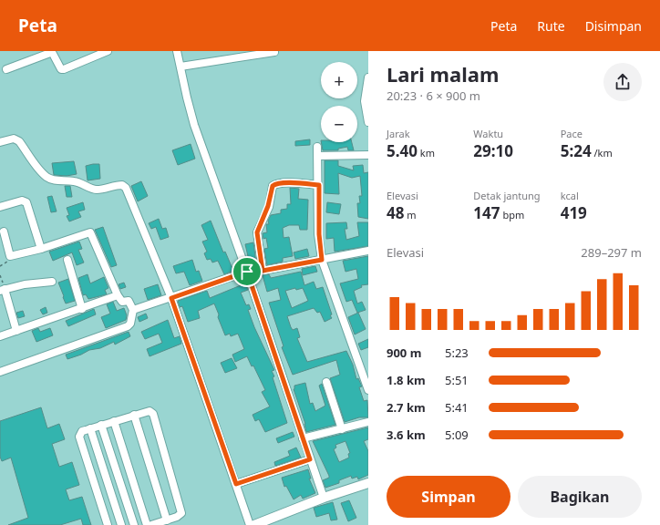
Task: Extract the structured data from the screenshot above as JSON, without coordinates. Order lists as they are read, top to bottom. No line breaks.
{"page":{"header":"Peta","nav":["Peta","Rute","Disimpan"],"heading":["Lari malam","20:23 · 6 × 900 m"],"map_buttons":["+","−"],"stats":[["Jarak","5.40 km"],["Waktu","29:10"],["Pace","5:24 /km"],["Elevasi","48 m"],["Detak jantung","147 bpm"],["kcal","419"]],"chart":["Elevasi","289–297 m"],"list":[{"name":"900 m","note":"5:23"},{"name":"1.8 km","note":"5:51"},{"name":"2.7 km","note":"5:41"},{"name":"3.6 km","note":"5:09"}],"buttons":["Simpan","Bagikan"]}}
